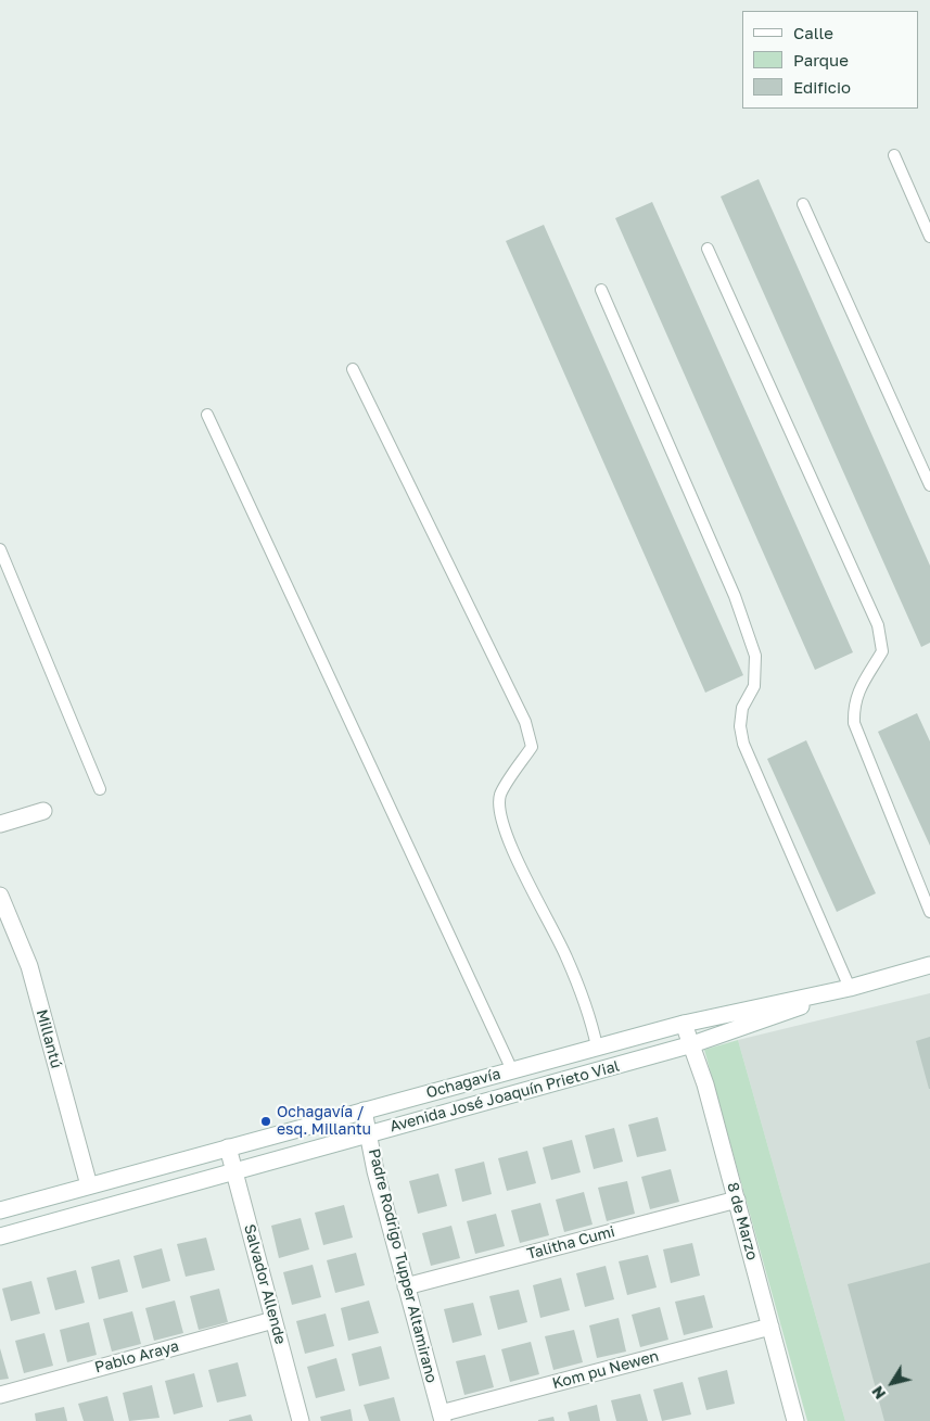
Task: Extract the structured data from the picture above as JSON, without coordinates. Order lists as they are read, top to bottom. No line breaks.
{"streets":{"street":["Millantú","Ochagavía","Avenida José Joaquín Prieto Vial","8 de Marzo","Talitha Cumi","Padre Rodrigo Tupper Altamirano","Salvador Allende","Pablo Araya","Kom pu Newen"]},"crossings":[["Millantú","Ochagavía"],["Ochagavía","Avenida José Joaquín Prieto Vial"],["Ochagavía","8 de Marzo"],["Ochagavía","Padre Rodrigo Tupper Altamirano"],["Ochagavía","Salvador Allende"],["Avenida José Joaquín Prieto Vial","8 de Marzo"],["Avenida José Joaquín Prieto Vial","Padre Rodrigo Tupper Altamirano"],["Avenida José Joaquín Prieto Vial","Salvador Allende"],["8 de Marzo","Talitha Cumi"],["8 de Marzo","Kom pu Newen"],["Talitha Cumi","Padre Rodrigo Tupper Altamirano"],["Padre Rodrigo Tupper Altamirano","Kom pu Newen"],["Salvador Allende","Pablo Araya"]],"places":["Ochagavía / esq. Millantu"],"legend":["Calle","Parque","Edificio"],"north":"bottom left"}
